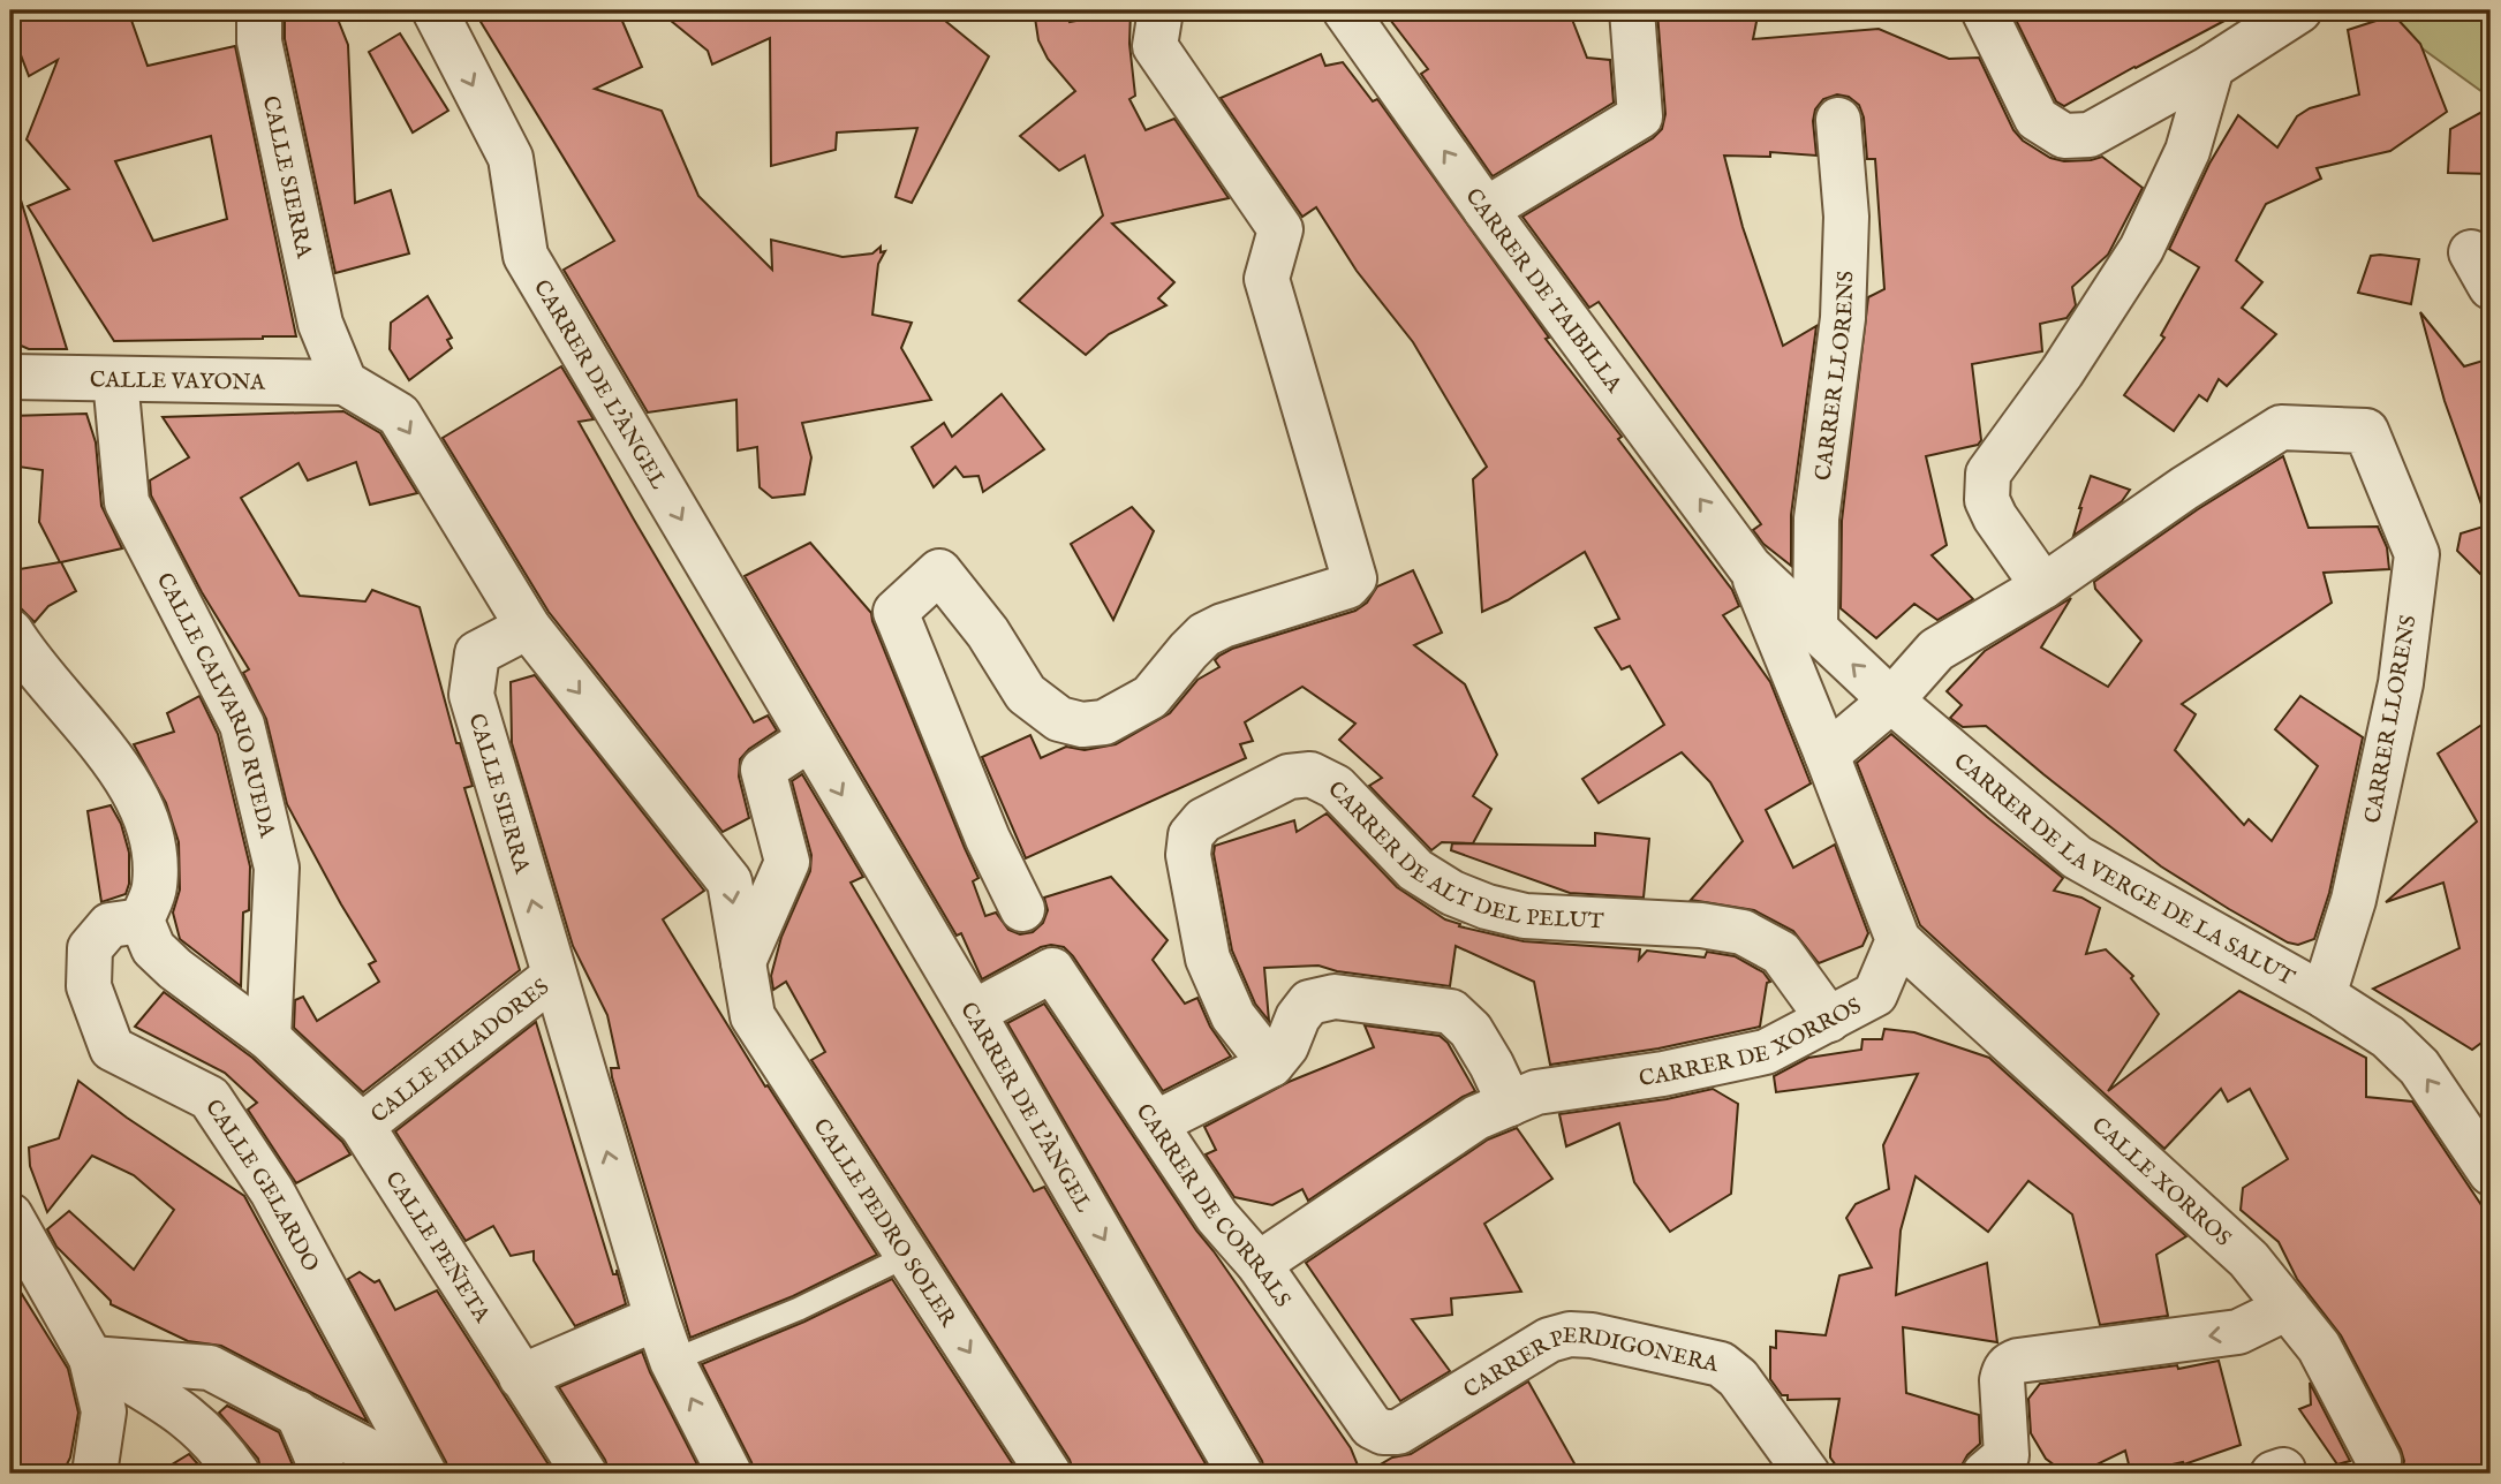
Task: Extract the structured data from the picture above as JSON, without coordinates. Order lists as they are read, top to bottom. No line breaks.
{"streets":{"street":["CALLE SIERRA","CARRER DE TAIBILLA","CARRER LLORENS","CALLE VAYONA","CARRER DE L'ÀNGEL","CALLE CALVARIO RUEDA","CARRER DE ALT DEL PELUT","CARRER DE LA VERGE DE LA SALUT","CARRER DE XORROS","CALLE HILADORES","CALLE XORROS","CALLE GELARDO","CARRER DE CORRALS","CALLE PEDRO SOLER","CALLE PEÑETA","CARRER PERDIGONERA"]},"crossings":[["CALLE SIERRA","CALLE VAYONA"],["CALLE SIERRA","CALLE HILADORES"],["CALLE SIERRA","CALLE PEDRO SOLER"],["CARRER DE TAIBILLA","CARRER DE LA VERGE DE LA SALUT"],["CARRER LLORENS","CARRER DE LA VERGE DE LA SALUT"],["CALLE VAYONA","CALLE CALVARIO RUEDA"],["CARRER DE L'ÀNGEL","CARRER DE CORRALS"],["CALLE CALVARIO RUEDA","CALLE PEÑETA"],["CARRER DE ALT DEL PELUT","CARRER DE XORROS"],["CARRER DE XORROS","CALLE XORROS"],["CARRER DE XORROS","CARRER DE CORRALS"],["CALLE HILADORES","CALLE PEÑETA"],["CALLE GELARDO","CALLE PEÑETA"],["CARRER DE CORRALS","CARRER PERDIGONERA"]],"one_way":["CARRER DE TAIBILLA","CARRER DE L'ÀNGEL","CALLE PEDRO SOLER"]}
